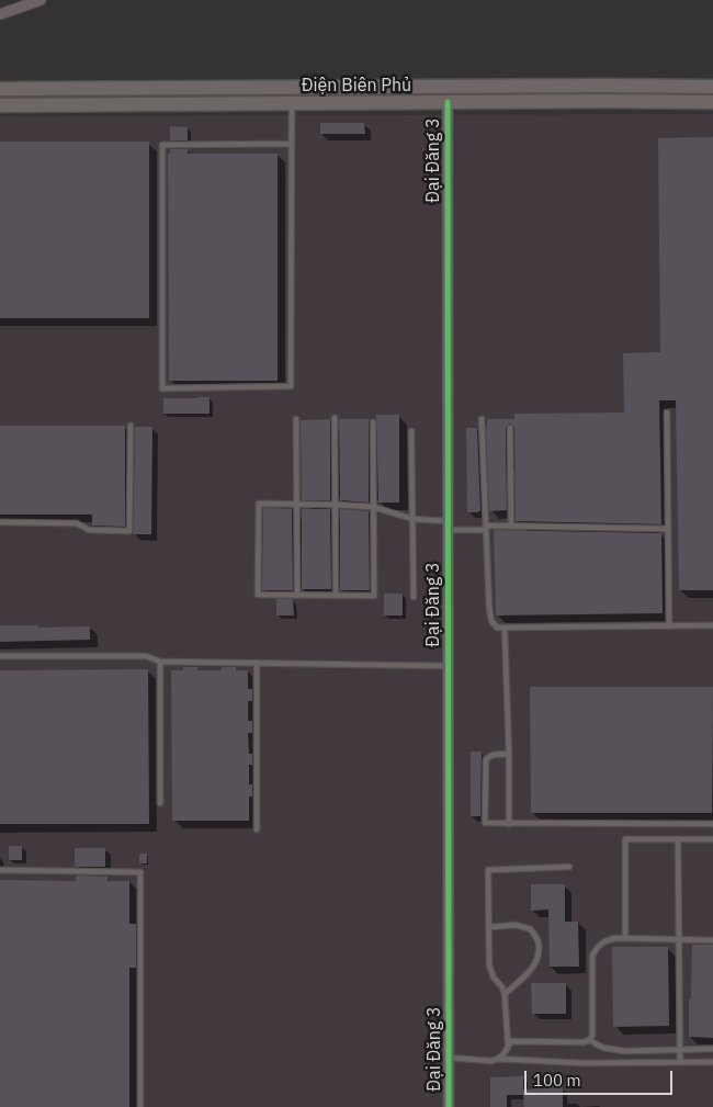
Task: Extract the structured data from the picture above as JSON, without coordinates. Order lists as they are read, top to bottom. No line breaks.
{"streets":{"main road":["Điện Biên Phủ"],"street":["Đại Đăng 3"]},"crossings":[["Điện Biên Phủ","Đại Đăng 3"]],"scale_bar":"100 m"}
